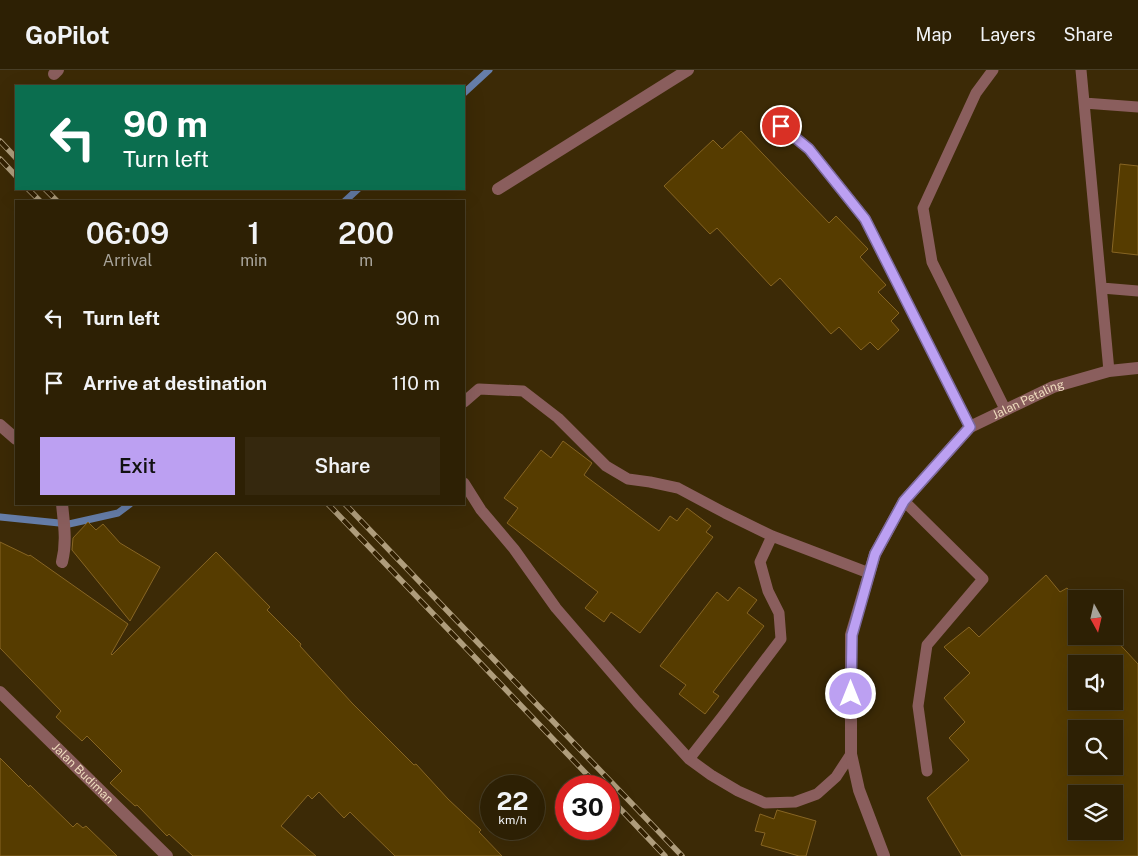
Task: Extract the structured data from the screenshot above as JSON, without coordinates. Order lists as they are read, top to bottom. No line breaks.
{"streets":{"street":["Jalan Petaling","Jalan Budiman"]},"north":"bottom","page":{"header":"GoPilot","nav":["Map","Layers","Share"],"turn":["90 m","Turn left"],"eta":["06:09","Arrival","1","min","200","m"],"list":[{"name":"Turn left","value":"90 m"},{"name":"Arrive at destination","value":"110 m"}],"buttons":["Exit","Share"],"speed":"22 km/h","limit":"30"}}
